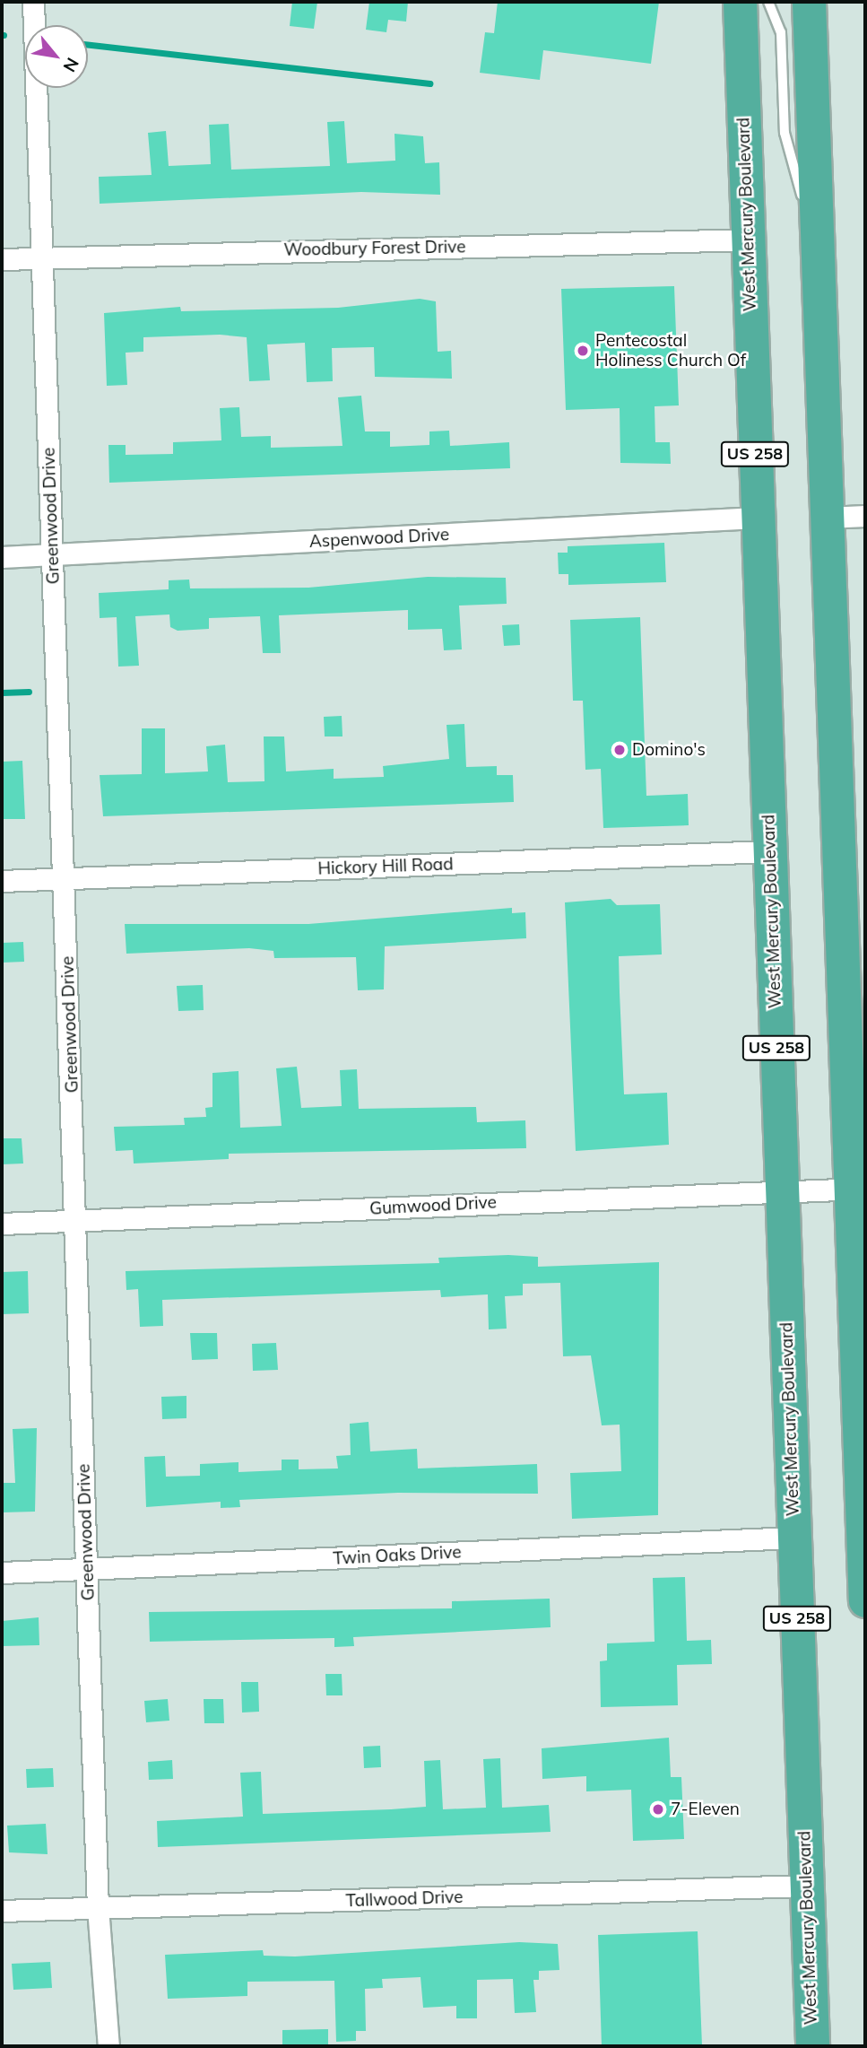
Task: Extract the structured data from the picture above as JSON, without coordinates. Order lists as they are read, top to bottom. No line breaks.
{"streets":{"highway":["West Mercury Boulevard","US 258"],"street":["Woodbury Forest Drive","Greenwood Drive","Aspenwood Drive","Hickory Hill Road","Gumwood Drive","Twin Oaks Drive","Tallwood Drive"]},"crossings":[["West Mercury Boulevard","Woodbury Forest Drive"],["West Mercury Boulevard","Aspenwood Drive"],["West Mercury Boulevard","Hickory Hill Road"],["West Mercury Boulevard","Gumwood Drive"],["West Mercury Boulevard","Twin Oaks Drive"],["West Mercury Boulevard","Tallwood Drive"],["Woodbury Forest Drive","Greenwood Drive"],["Greenwood Drive","Aspenwood Drive"],["Greenwood Drive","Hickory Hill Road"],["Greenwood Drive","Gumwood Drive"],["Greenwood Drive","Twin Oaks Drive"],["Greenwood Drive","Tallwood Drive"]],"places":["Pentecostal Holiness Church Of","Domino's","7-Eleven"],"north":"bottom right"}
